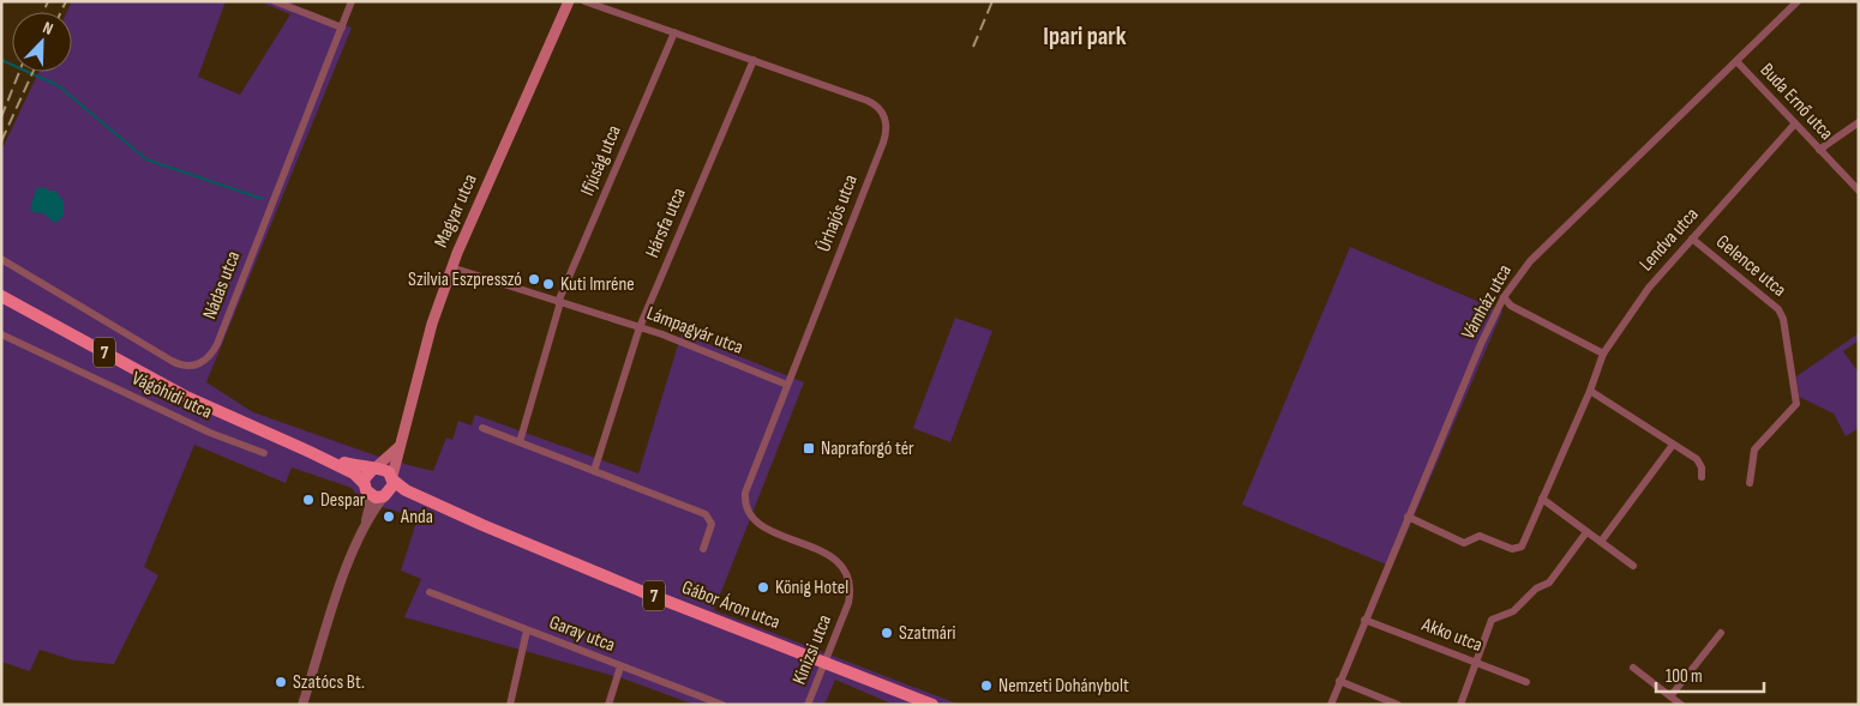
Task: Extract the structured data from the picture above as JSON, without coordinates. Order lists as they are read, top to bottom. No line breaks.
{"streets":{"main road":["Magyar utca","7","Gábor Áron utca"],"street":["Buda Ernő utca","Ifjúság utca","Űrhajós utca","Hársfa utca","Lendva utca","Gelence utca","Nádas utca","Vámház utca","Lámpagyár utca","Vágóhídi utca","Garay utca","Akko utca","Kinizsi utca"]},"crossings":[["Buda Ernő utca","Lendva utca"],["Buda Ernő utca","Vámház utca"],["Ifjúság utca","Űrhajós utca"],["Ifjúság utca","Lámpagyár utca"],["Magyar utca","Lámpagyár utca"],["Magyar utca","7"],["Magyar utca","Gábor Áron utca"],["Űrhajós utca","Hársfa utca"],["Űrhajós utca","Lámpagyár utca"],["Űrhajós utca","Kinizsi utca"],["Hársfa utca","Lámpagyár utca"],["Lendva utca","Gelence utca"],["Lendva utca","Vámház utca"],["Vámház utca","Akko utca"],["7","Gábor Áron utca"],["Gábor Áron utca","Kinizsi utca"]],"districts":["Ipari park"],"places":{"other":["Szilvia Eszpresszó","Kuti Imréne","Despar","Anda","König Hotel","Szatmári","Szatócs Bt.","Nemzeti Dohánybolt"],"transit":["Napraforgó tér"]},"scale_bar":"100 m","north":"top right"}
